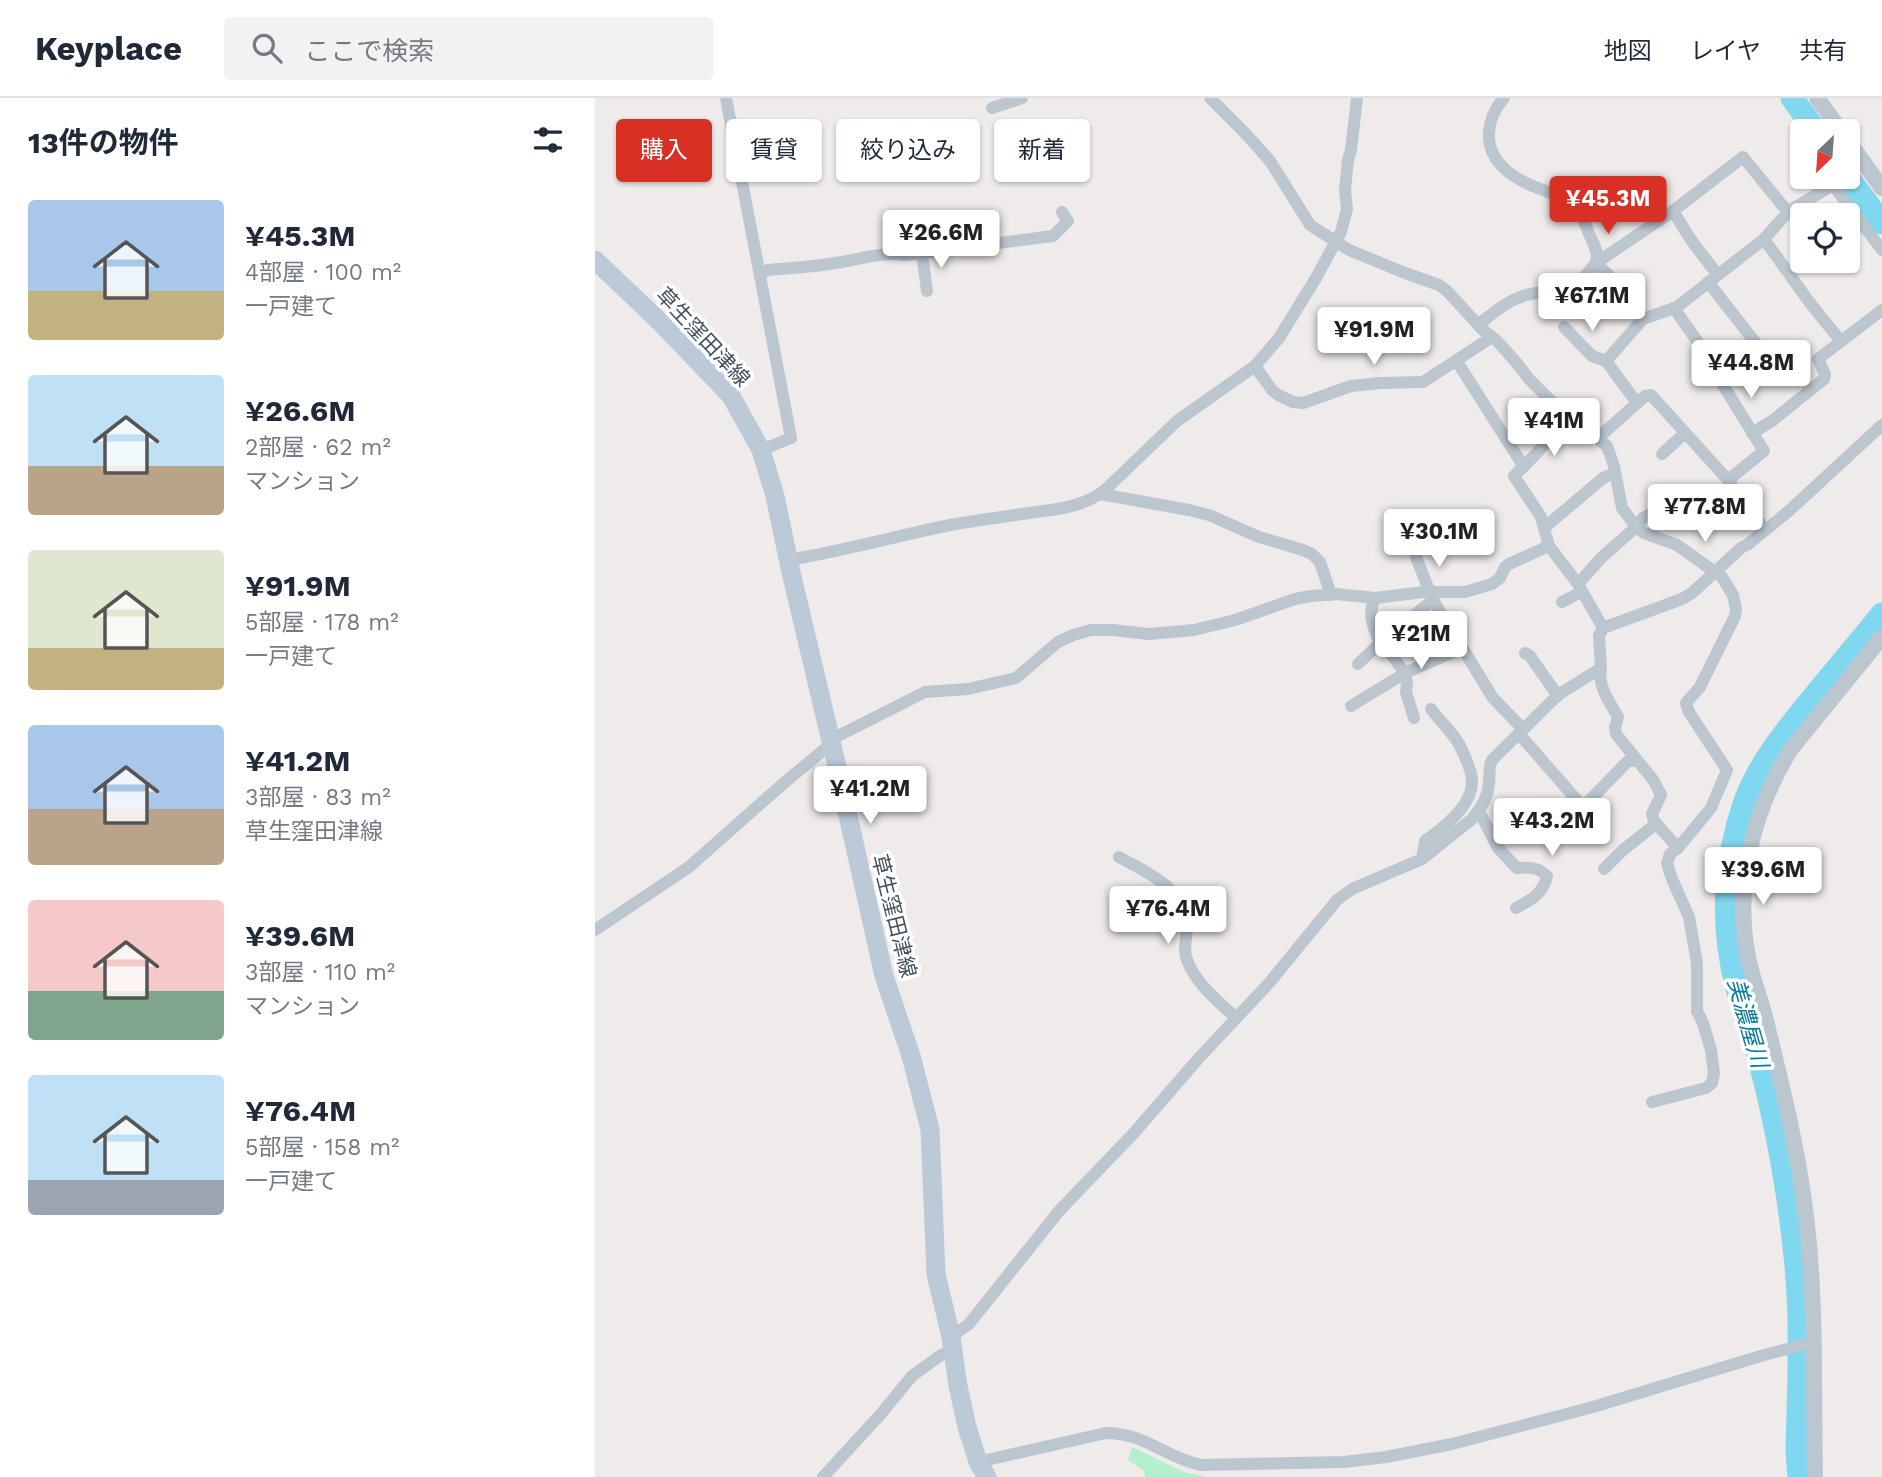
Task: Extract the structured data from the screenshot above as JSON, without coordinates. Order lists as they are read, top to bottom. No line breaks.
{"streets":{"main road":["草生窪田津線"]},"water":["美濃屋川"],"north":"bottom left","page":{"header":"Keyplace","search":"ここで検索","nav":["地図","レイヤ","共有"],"heading":"13件の物件","chip":["購入","賃貸","絞り込み","新着"],"price":["¥45.3M","¥26.6M","¥67.1M","¥91.9M","¥44.8M","¥41M","¥77.8M","¥30.1M","¥21M","¥41.2M","¥43.2M","¥39.6M","¥76.4M"],"list":[{"name":"¥45.3M","note":"4部屋 · 100 m² · 一戸建て"},{"name":"¥26.6M","note":"2部屋 · 62 m² · マンション"},{"name":"¥91.9M","note":"5部屋 · 178 m² · 一戸建て"},{"name":"¥41.2M","note":"3部屋 · 83 m² · 草生窪田津線"},{"name":"¥39.6M","note":"3部屋 · 110 m² · マンション"},{"name":"¥76.4M","note":"5部屋 · 158 m² · 一戸建て"}]}}
